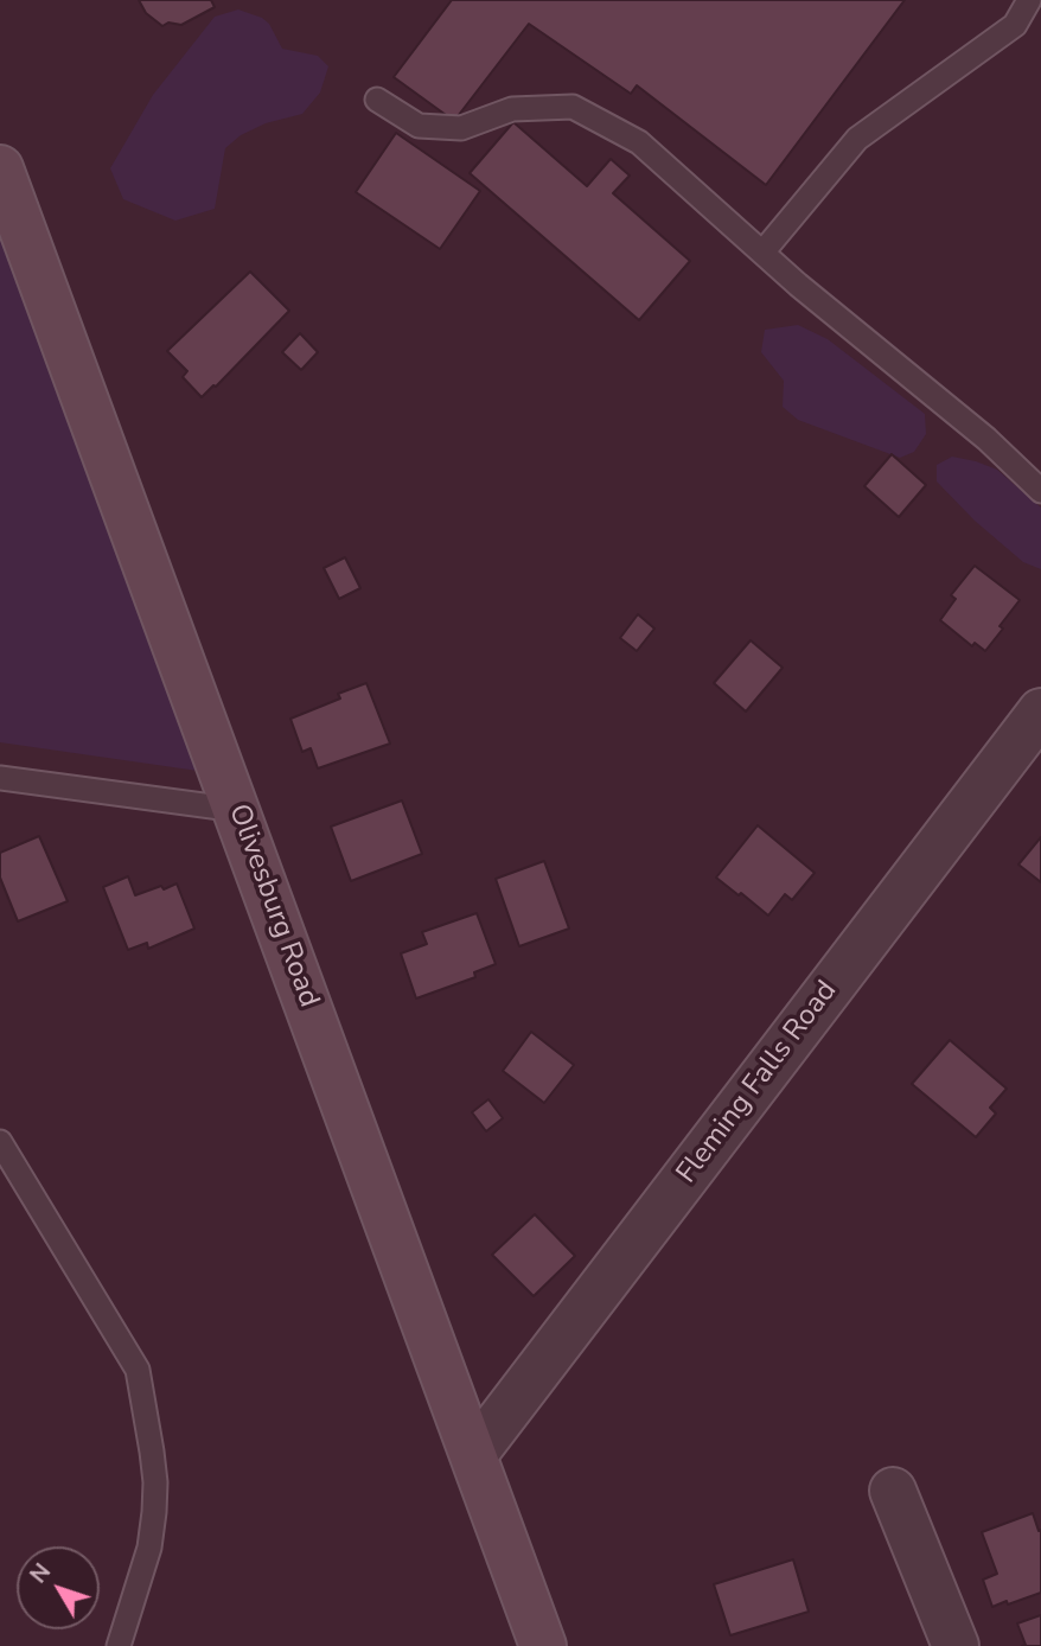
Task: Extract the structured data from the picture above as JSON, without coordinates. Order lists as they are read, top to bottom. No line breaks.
{"streets":{"main road":["Olivesburg Road"],"street":["Fleming Falls Road"]},"crossings":[["Olivesburg Road","Fleming Falls Road"]],"north":"top left"}
